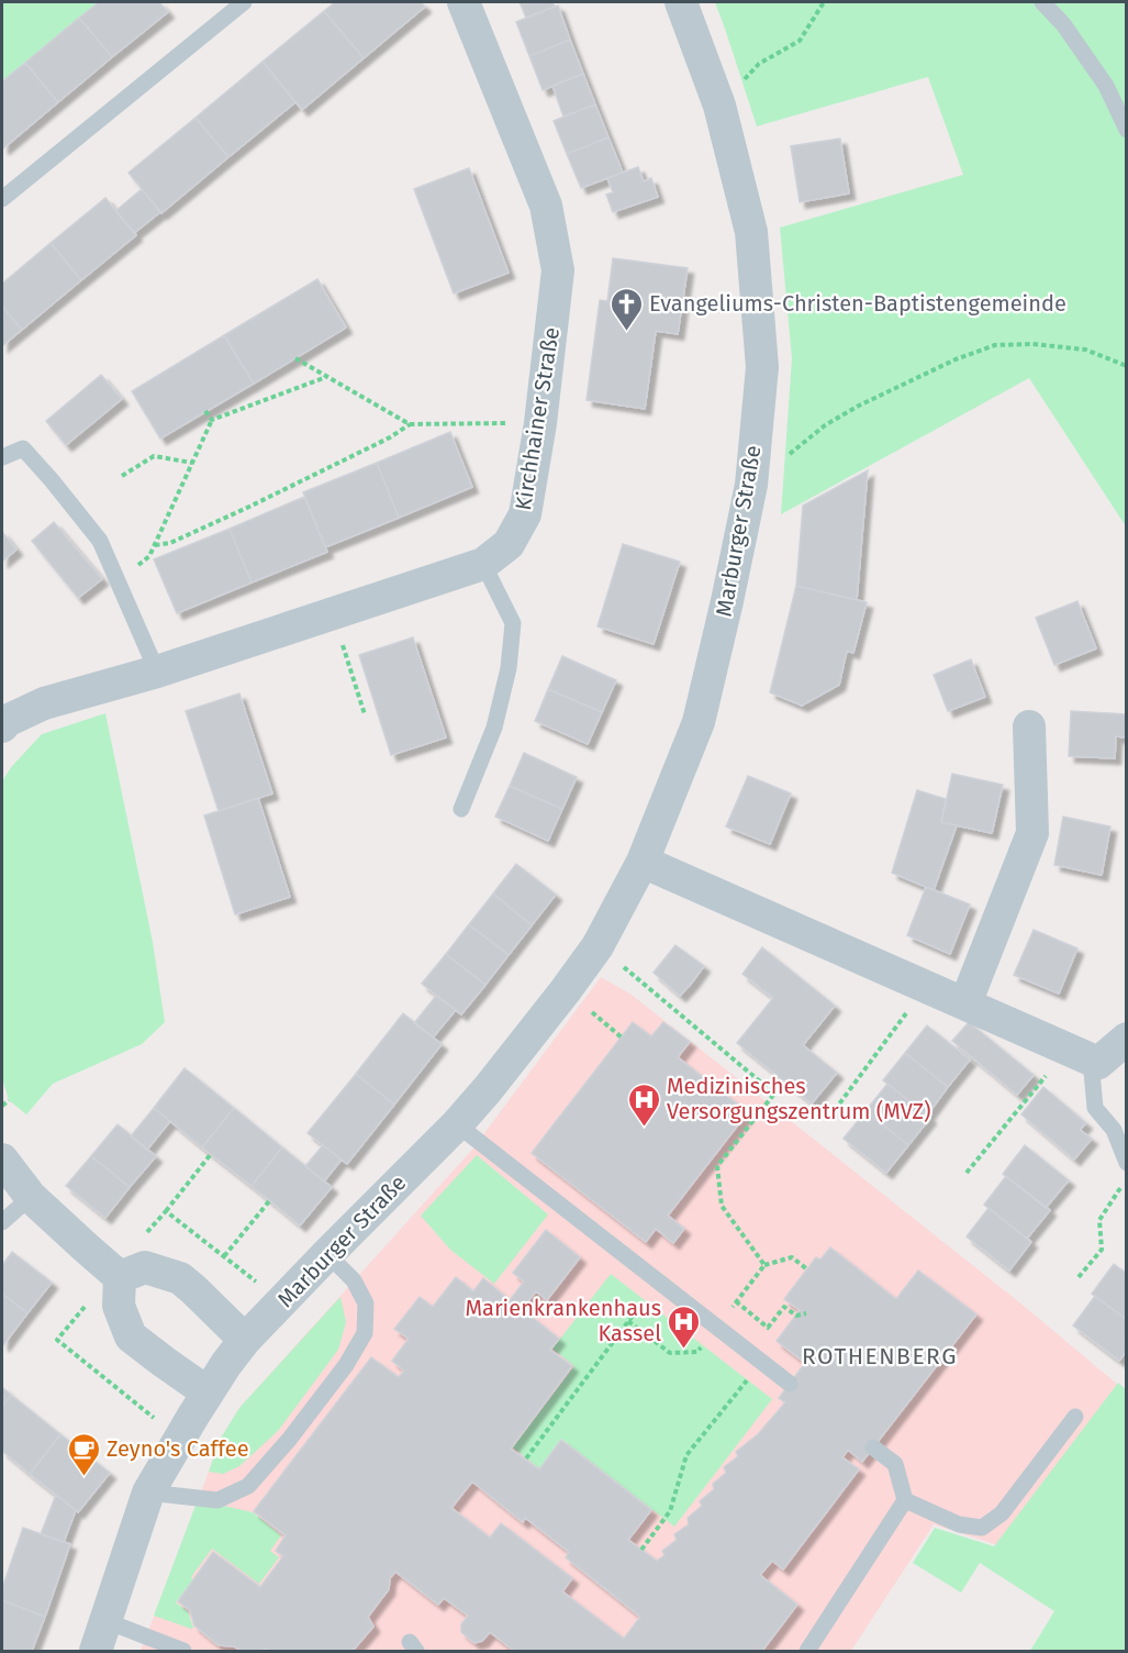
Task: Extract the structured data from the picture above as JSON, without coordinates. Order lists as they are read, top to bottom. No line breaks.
{"streets":{"street":["Kirchhainer Straße","Marburger Straße"]},"districts":["ROTHENBERG"],"places":{"church":["Evangeliums-Christen-Baptistengemeinde"],"hospital":["Medizinisches Versorgungszentrum (MVZ)","Marienkrankenhaus Kassel"],"cafe":["Zeyno's Caffee"]}}
